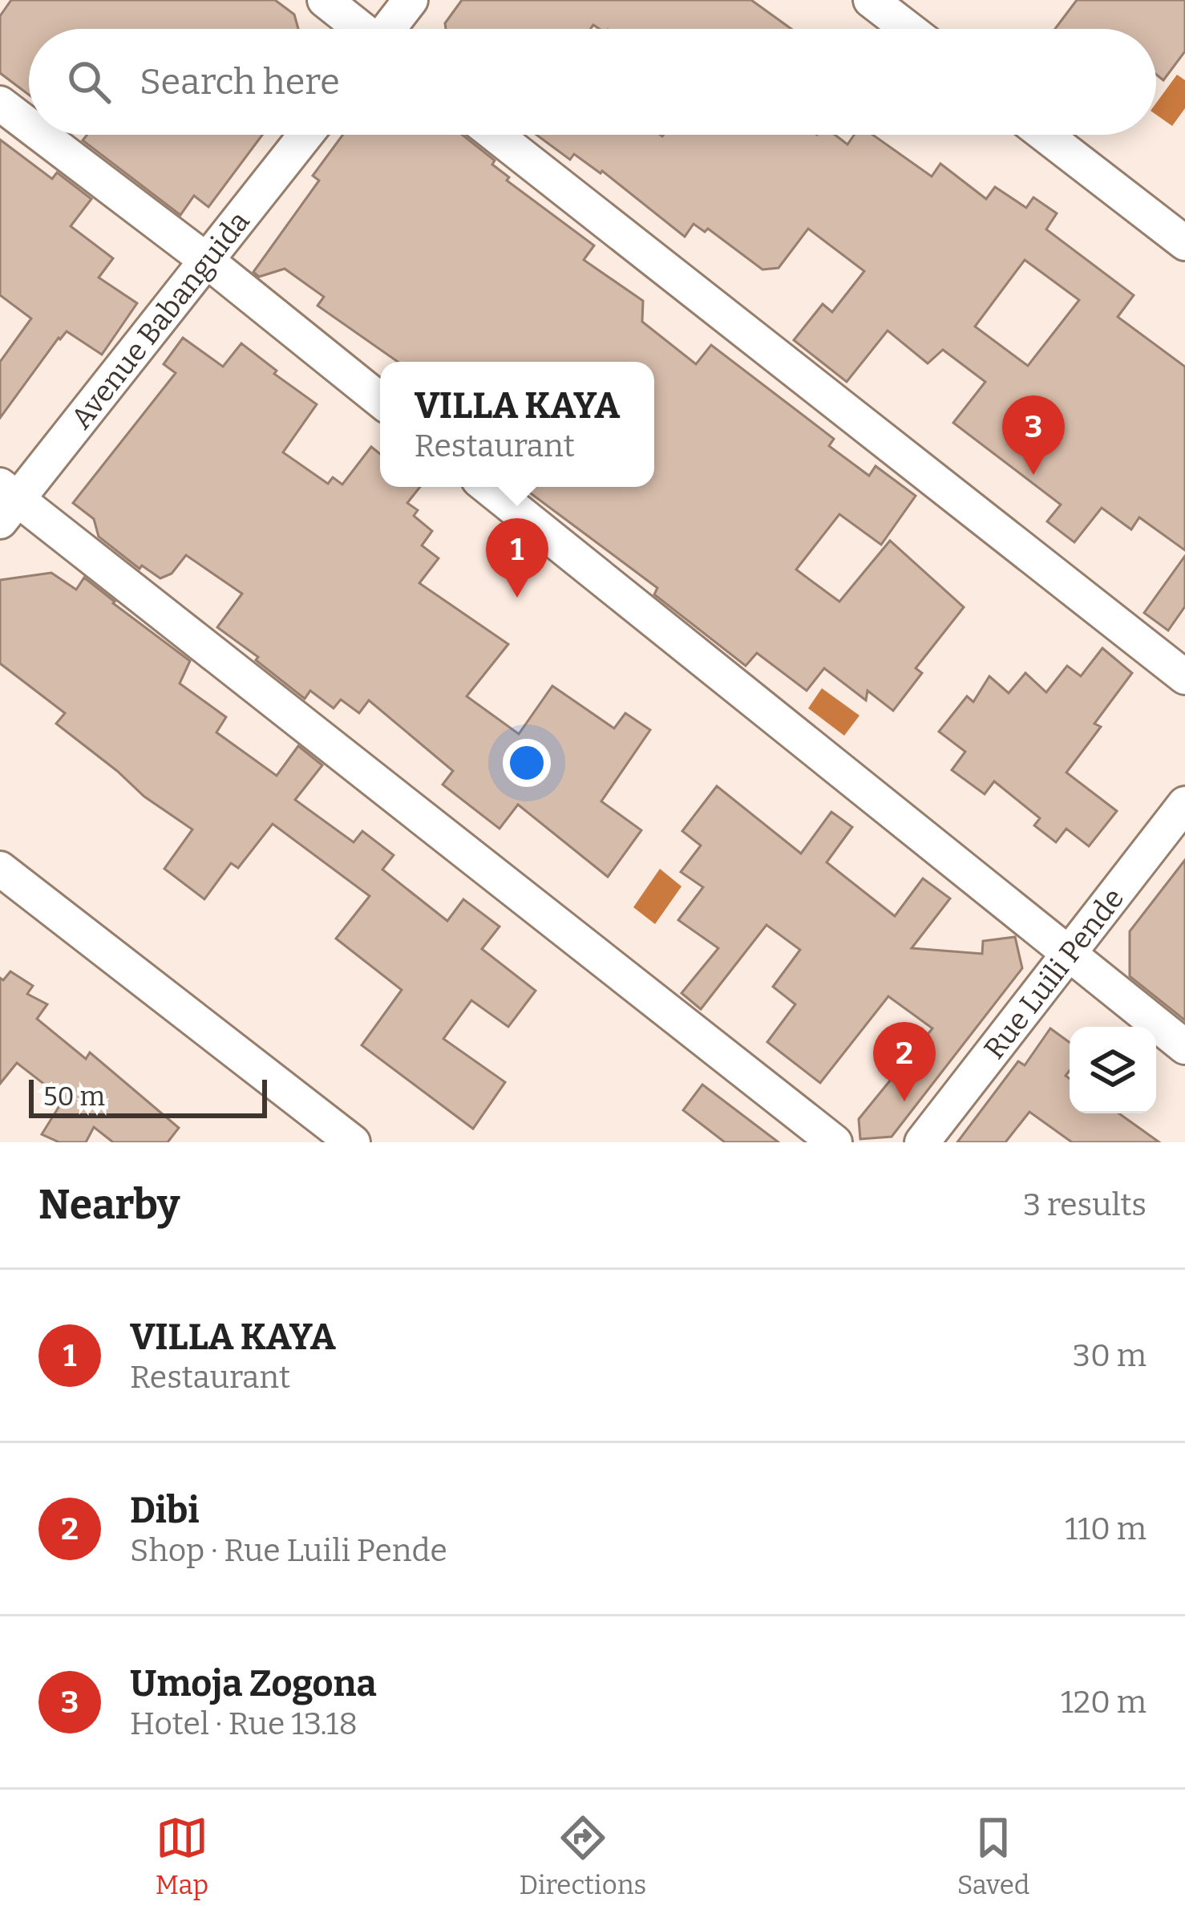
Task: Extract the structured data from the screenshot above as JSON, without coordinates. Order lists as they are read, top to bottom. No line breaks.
{"streets":{"street":["Avenue Babanguida","Rue Luili Pende"]},"scale_bar":"50 m","page":{"search":"Search here","popup":["VILLA KAYA","Restaurant"],"pins":["3","1","2"],"scale":"50 m","heading":["Nearby","3 results"],"list":[{"mark":"1","name":"VILLA KAYA","note":"Restaurant","value":"30 m"},{"mark":"2","name":"Dibi","note":"Shop · Rue Luili Pende","value":"110 m"},{"mark":"3","name":"Umoja Zogona","note":"Hotel · Rue 13.18","value":"120 m"}],"nav":["Map","Directions","Saved"]}}
